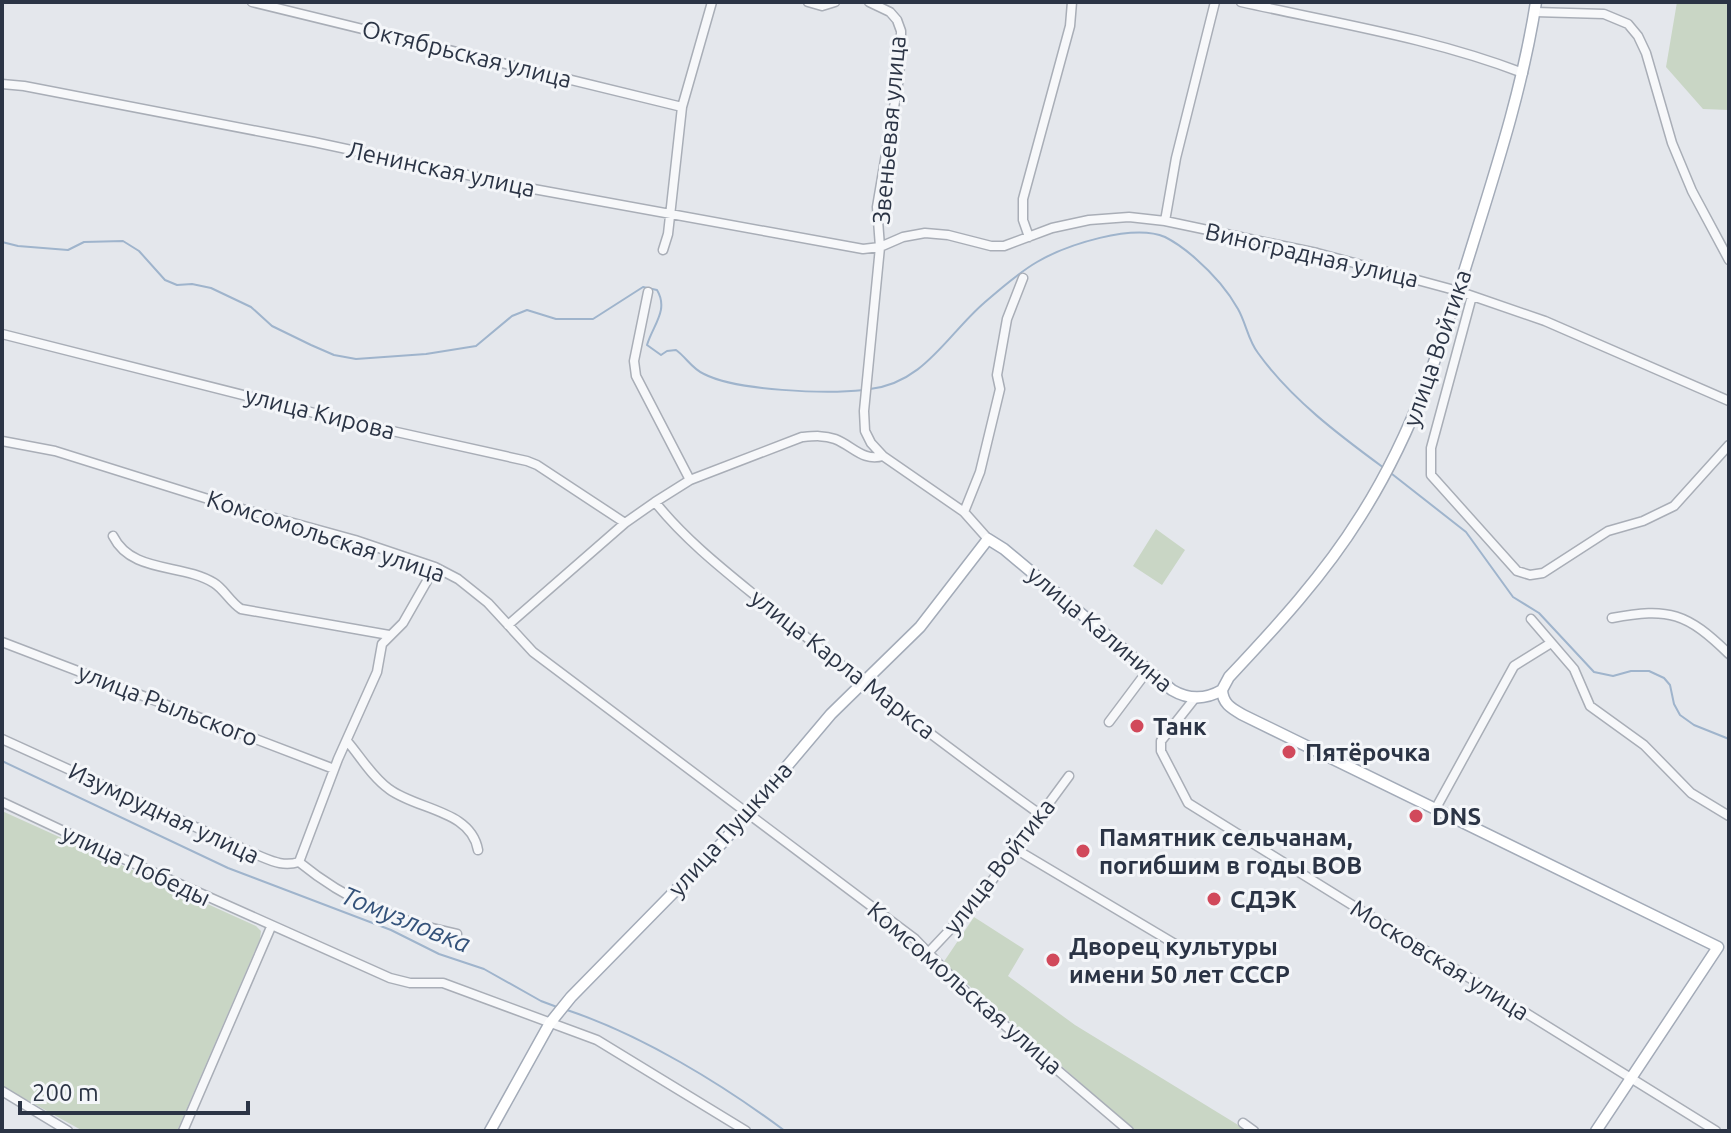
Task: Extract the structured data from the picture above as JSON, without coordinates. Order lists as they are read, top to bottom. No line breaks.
{"streets":{"main road":["улица Войтика","улица Калинина","улица Пушкина"],"street":["Октябрьская улица","Звеньевая улица","Ленинская улица","Виноградная улица","улица Кирова","Комсомольская улица","улица Карла Маркса","улица Рыльского","Изумрудная улица","улица Победы","Московская улица"]},"crossings":[["Звеньевая улица","Ленинская улица"],["Звеньевая улица","Виноградная улица"],["Звеньевая улица","улица Калинина"],["Ленинская улица","Виноградная улица"],["Виноградная улица","улица Войтика"],["улица Войтика","Комсомольская улица"],["улица Войтика","улица Калинина"],["улица Войтика","улица Карла Маркса"],["Комсомольская улица","улица Пушкина"],["улица Калинина","улица Пушкина"],["улица Калинина","Московская улица"],["улица Карла Маркса","улица Пушкина"],["улица Пушкина","улица Победы"]],"water":["Томузловка"],"places":["Танк","Пятёрочка","DNS","Памятник сельчанам, погибшим в годы ВОВ","СДЭК","Дворец культуры имени 50 лет СССР"],"scale_bar":"200 m"}
